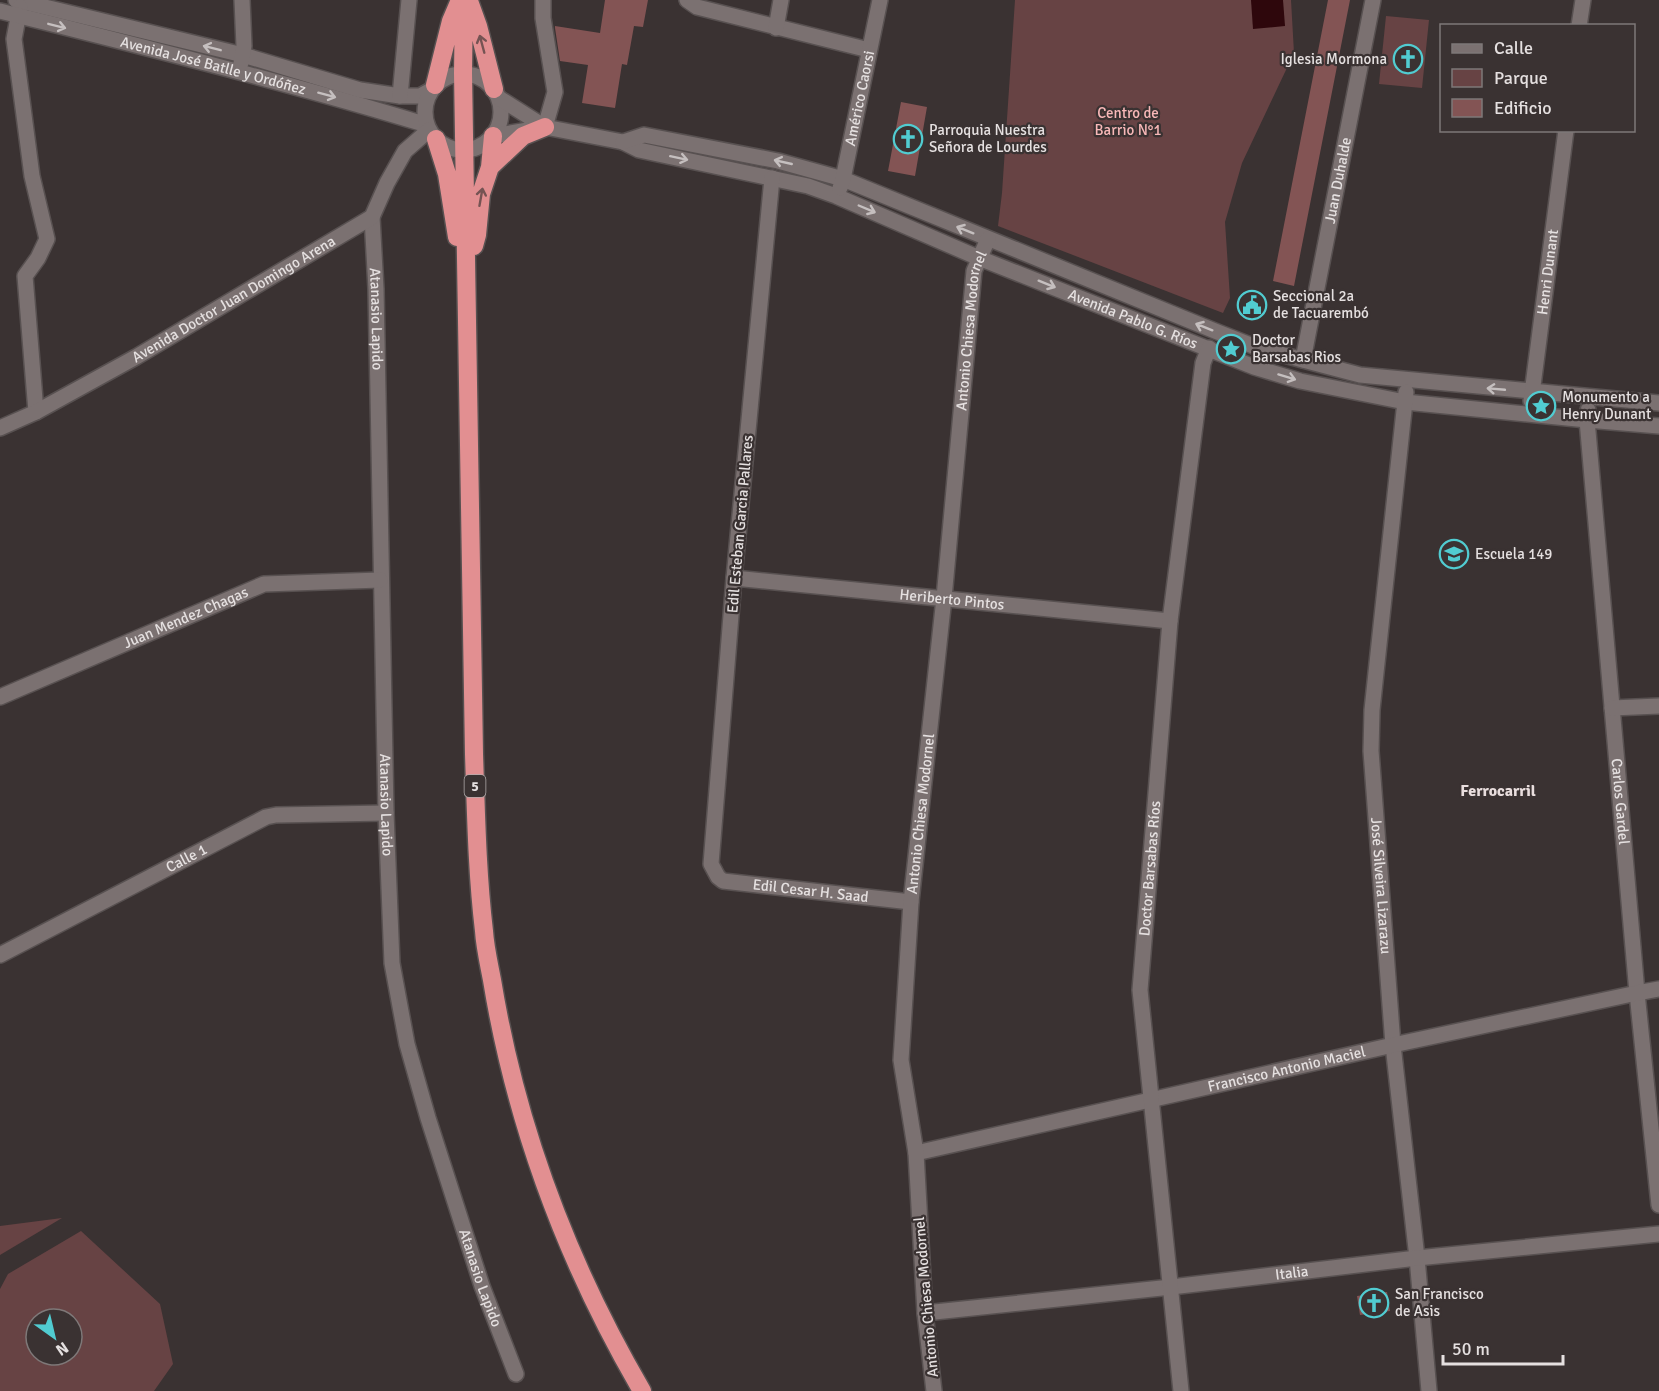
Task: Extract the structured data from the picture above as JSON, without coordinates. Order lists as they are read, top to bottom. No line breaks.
{"streets":{"highway":["5"],"street":["Avenida José Batlle y Ordóñez","Américo Caorsi","Juan Duhalde","Henri Dunant","Avenida Doctor Juan Domingo Arena","Avenida Pablo G. Ríos","Atanasio Lapido","Antonio Chiesa Modornel","Edil Esteban Garcia Pallares","Heriberto Pintos","Juan Mendez Chagas","Carlos Gardel","Calle 1","Doctor Barsabas Ríos","José Silveira Lizarazu","Edil Cesar H. Saad","Francisco Antonio Maciel","Italia"]},"crossings":[["Avenida José Batlle y Ordóñez","Avenida Pablo G. Ríos"],["Avenida José Batlle y Ordóñez","5"],["Américo Caorsi","Avenida Pablo G. Ríos"],["Juan Duhalde","Avenida Pablo G. Ríos"],["Henri Dunant","Avenida Pablo G. Ríos"],["Avenida Doctor Juan Domingo Arena","Atanasio Lapido"],["Avenida Pablo G. Ríos","Antonio Chiesa Modornel"],["Avenida Pablo G. Ríos","Edil Esteban Garcia Pallares"],["Avenida Pablo G. Ríos","5"],["Avenida Pablo G. Ríos","Carlos Gardel"],["Avenida Pablo G. Ríos","Doctor Barsabas Ríos"],["Avenida Pablo G. Ríos","José Silveira Lizarazu"],["Atanasio Lapido","Juan Mendez Chagas"],["Atanasio Lapido","Calle 1"],["Antonio Chiesa Modornel","Heriberto Pintos"],["Antonio Chiesa Modornel","Edil Cesar H. Saad"],["Antonio Chiesa Modornel","Francisco Antonio Maciel"],["Antonio Chiesa Modornel","Italia"],["Edil Esteban Garcia Pallares","Heriberto Pintos"],["Edil Esteban Garcia Pallares","Edil Cesar H. Saad"],["Heriberto Pintos","Doctor Barsabas Ríos"],["Carlos Gardel","Francisco Antonio Maciel"],["Doctor Barsabas Ríos","Francisco Antonio Maciel"],["Doctor Barsabas Ríos","Italia"],["José Silveira Lizarazu","Francisco Antonio Maciel"],["José Silveira Lizarazu","Italia"]],"districts":["Ferrocarril"],"parks":["Centro de Barrio N°1"],"places":{"church":["Iglesia Mormona","Parroquia Nuestra Señora de Lourdes","San Francisco de Asis"],"public building":["Seccional 2a de Tacuarembó"],"place":["Doctor Barsabas Rios","Monumento a Henry Dunant"],"school or university":["Escuela 149"]},"legend":["Calle","Parque","Edificio"],"scale_bar":"50 m","north":"bottom right"}
